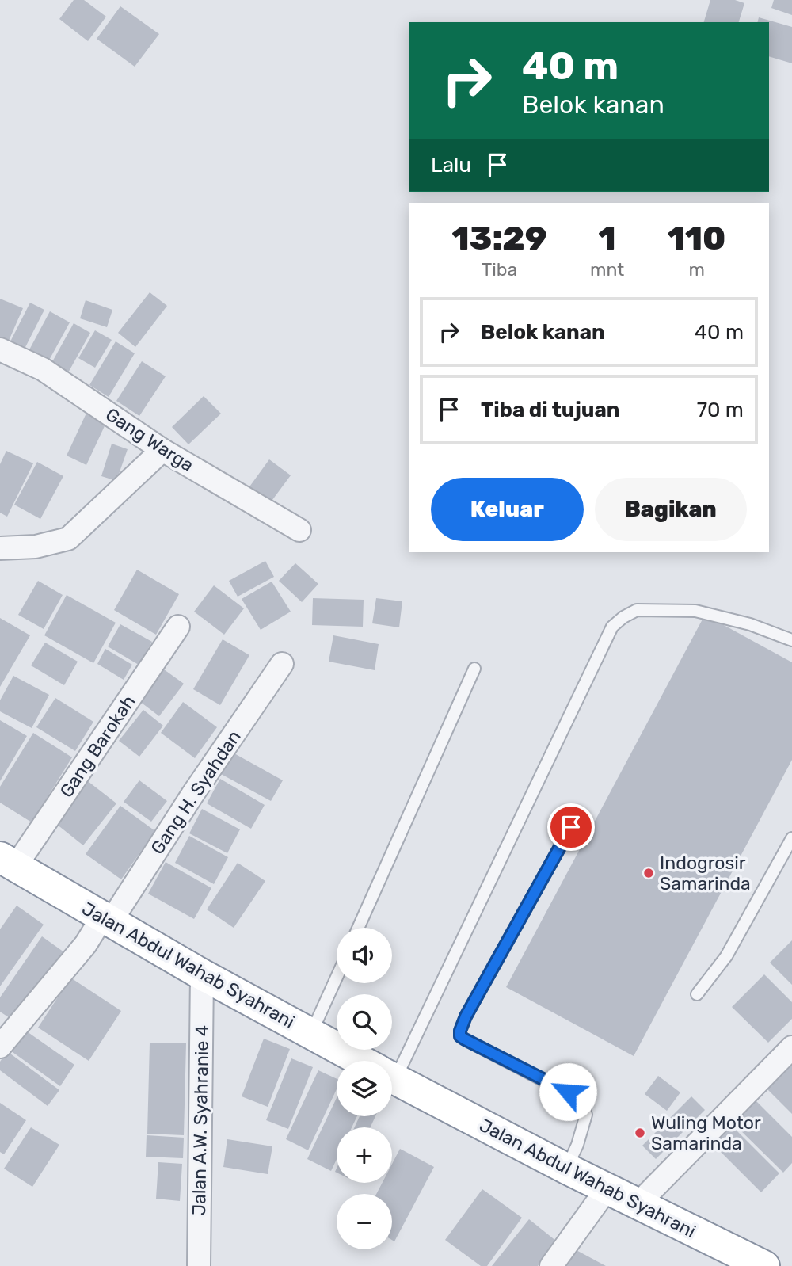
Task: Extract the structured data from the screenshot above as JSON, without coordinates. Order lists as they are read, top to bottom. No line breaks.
{"streets":{"highway":["Jalan Abdul Wahab Syahrani"],"street":["Gang Warga","Gang Barokah","Gang H. Syahdan","Jalan A.W. Syahranie 4"]},"crossings":[["Gang Barokah","Jalan Abdul Wahab Syahrani"],["Gang H. Syahdan","Jalan Abdul Wahab Syahrani"],["Jalan Abdul Wahab Syahrani","Jalan A.W. Syahranie 4"]],"places":["Indogrosir Samarinda","Wuling Motor Samarinda"],"page":{"turn":["40 m","Belok kanan"],"then":"Lalu","eta":["13:29","Tiba","1","mnt","110","m"],"list":[{"name":"Belok kanan","value":"40 m"},{"name":"Tiba di tujuan","value":"70 m"}],"buttons":["Keluar","Bagikan"],"map_buttons":["+","−"]}}
